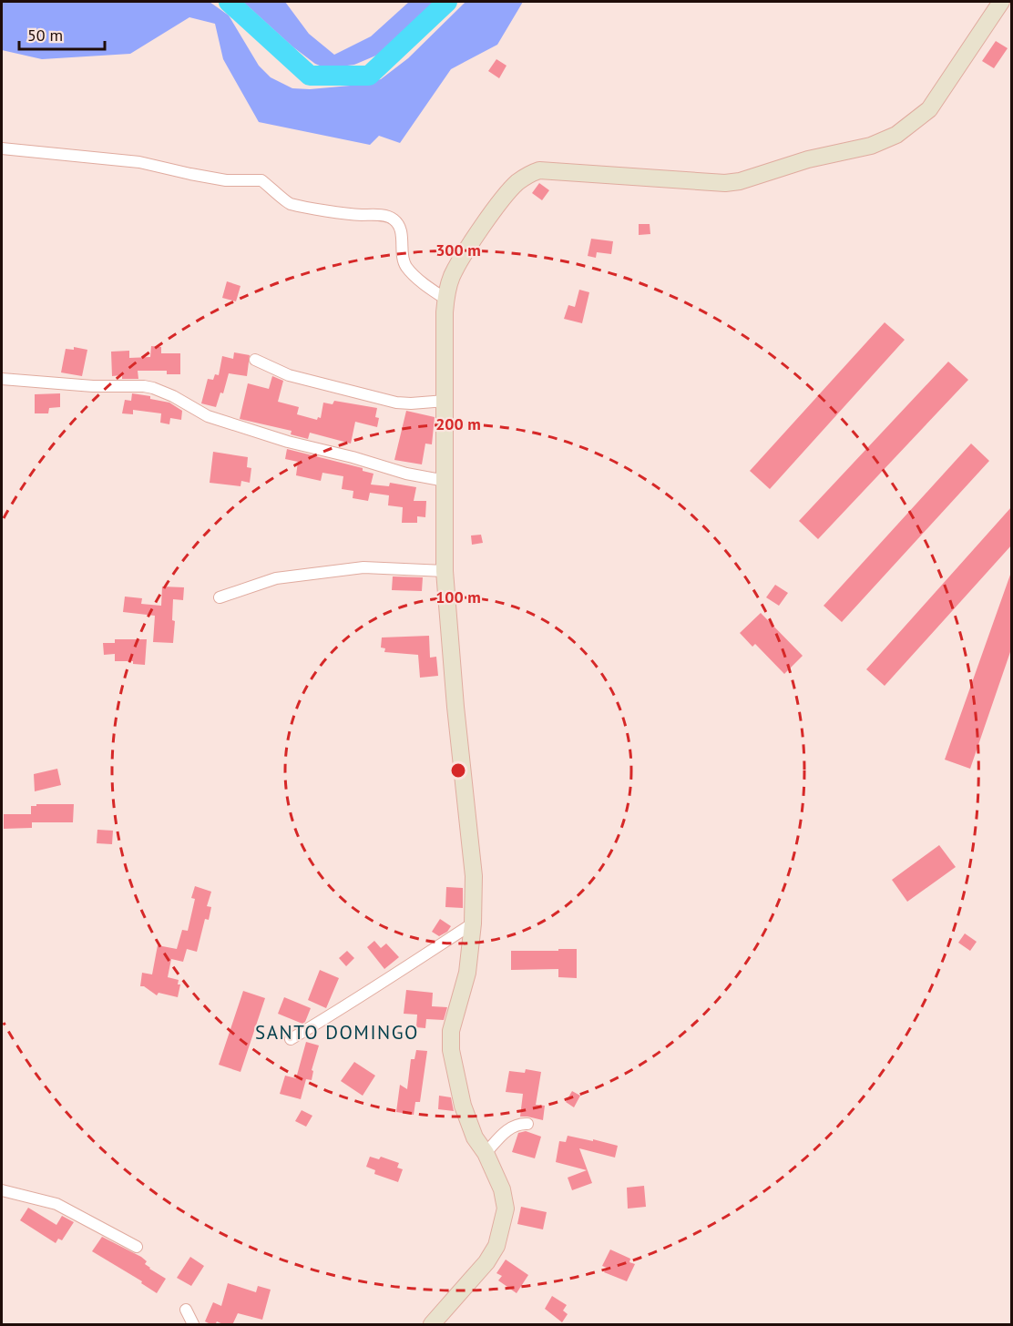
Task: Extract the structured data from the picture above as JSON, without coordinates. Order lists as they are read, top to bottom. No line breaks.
{"districts":["SANTO DOMINGO"],"scale_bar":"50 m","rings":["300 m","200 m","100 m"]}
